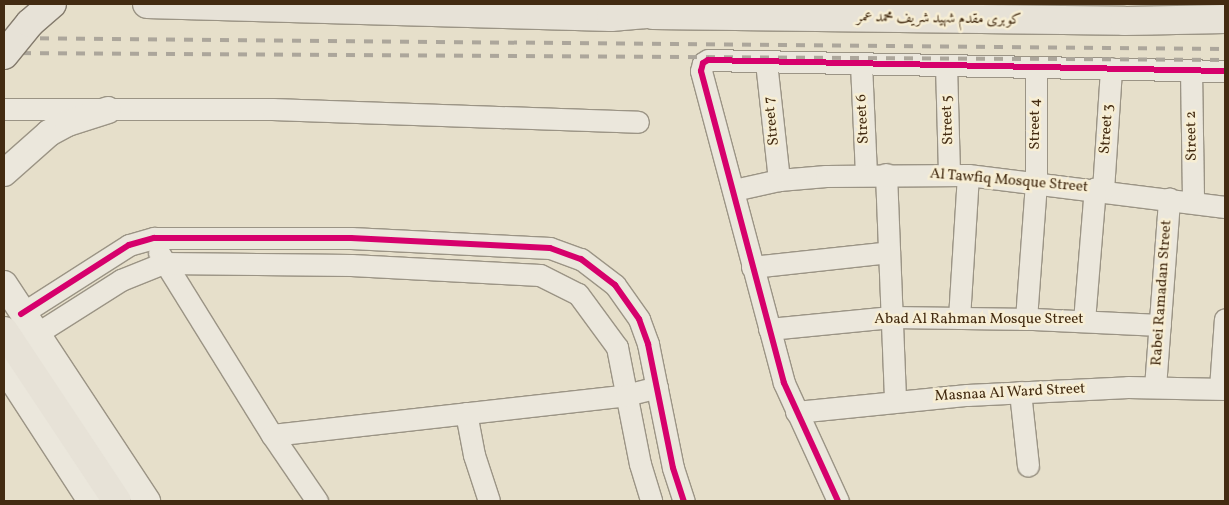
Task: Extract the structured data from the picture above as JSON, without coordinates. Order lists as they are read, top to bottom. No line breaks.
{"streets":{"highway":["كوبرى مقدم شهيد شريف محمد عمر"],"street":["Street 6","Street 5","Street 7","Street 4","Street 3","Street 2","Al Tawfiq Mosque Street","Rabei Ramadan Street","Abad Al Rahman Mosque Street","Masnaa Al Ward Street"]},"crossings":[["Street 6","Al Tawfiq Mosque Street"],["Street 6","Abad Al Rahman Mosque Street"],["Street 6","Masnaa Al Ward Street"],["Street 5","Al Tawfiq Mosque Street"],["Street 5","Abad Al Rahman Mosque Street"],["Street 7","Al Tawfiq Mosque Street"],["Street 4","Al Tawfiq Mosque Street"],["Street 4","Abad Al Rahman Mosque Street"],["Street 3","Al Tawfiq Mosque Street"],["Street 3","Abad Al Rahman Mosque Street"],["Street 2","Al Tawfiq Mosque Street"],["Al Tawfiq Mosque Street","Rabei Ramadan Street"],["Rabei Ramadan Street","Abad Al Rahman Mosque Street"],["Rabei Ramadan Street","Masnaa Al Ward Street"]]}
